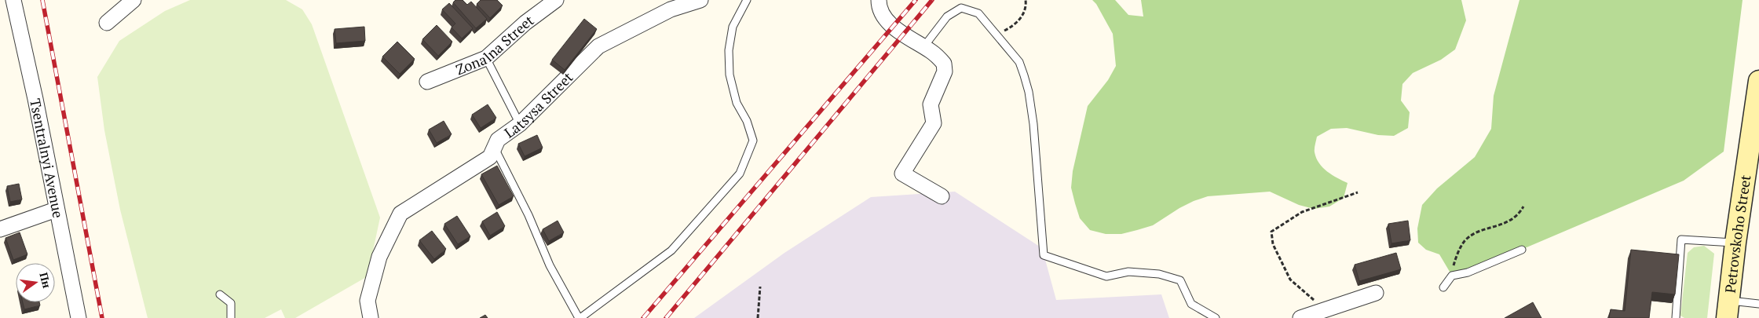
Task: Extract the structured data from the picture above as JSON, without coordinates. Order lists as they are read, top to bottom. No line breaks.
{"streets":{"main road":["Petrovskoho Street"],"street":["Zonalna Street","Latsysa Street","Tsentralnyi Avenue"]},"north":"right"}
